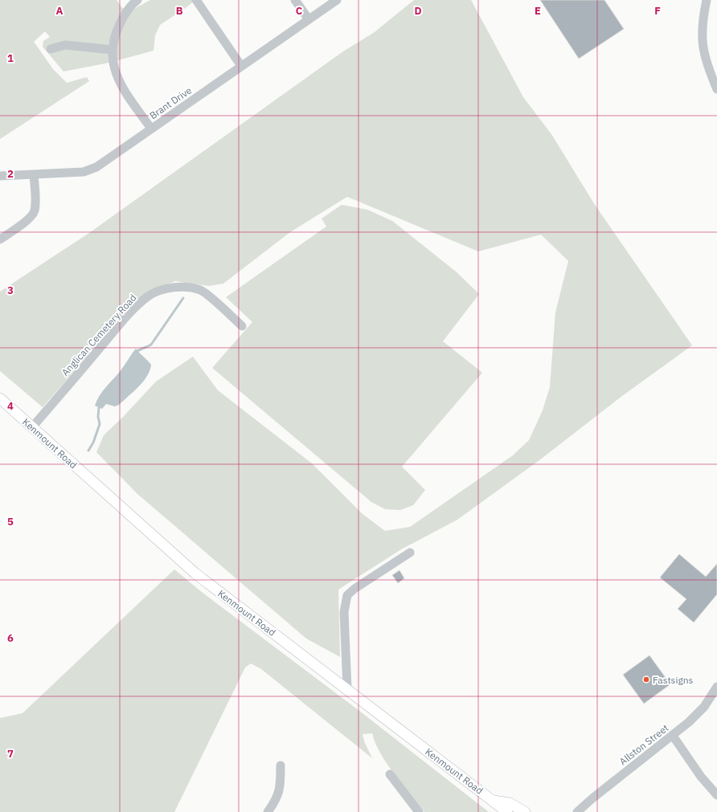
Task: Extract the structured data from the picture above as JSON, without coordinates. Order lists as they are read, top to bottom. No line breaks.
{"streets":{"main road":["Kenmount Road"],"street":["Brant Drive","Anglican Cemetery Road","Allston Street"]},"crossings":[["Anglican Cemetery Road","Kenmount Road"]],"places":["Fastsigns"],"grid":{"columns":["A","B","C","D","E","F"],"rows":["1","2","3","4","5","6","7"]}}
